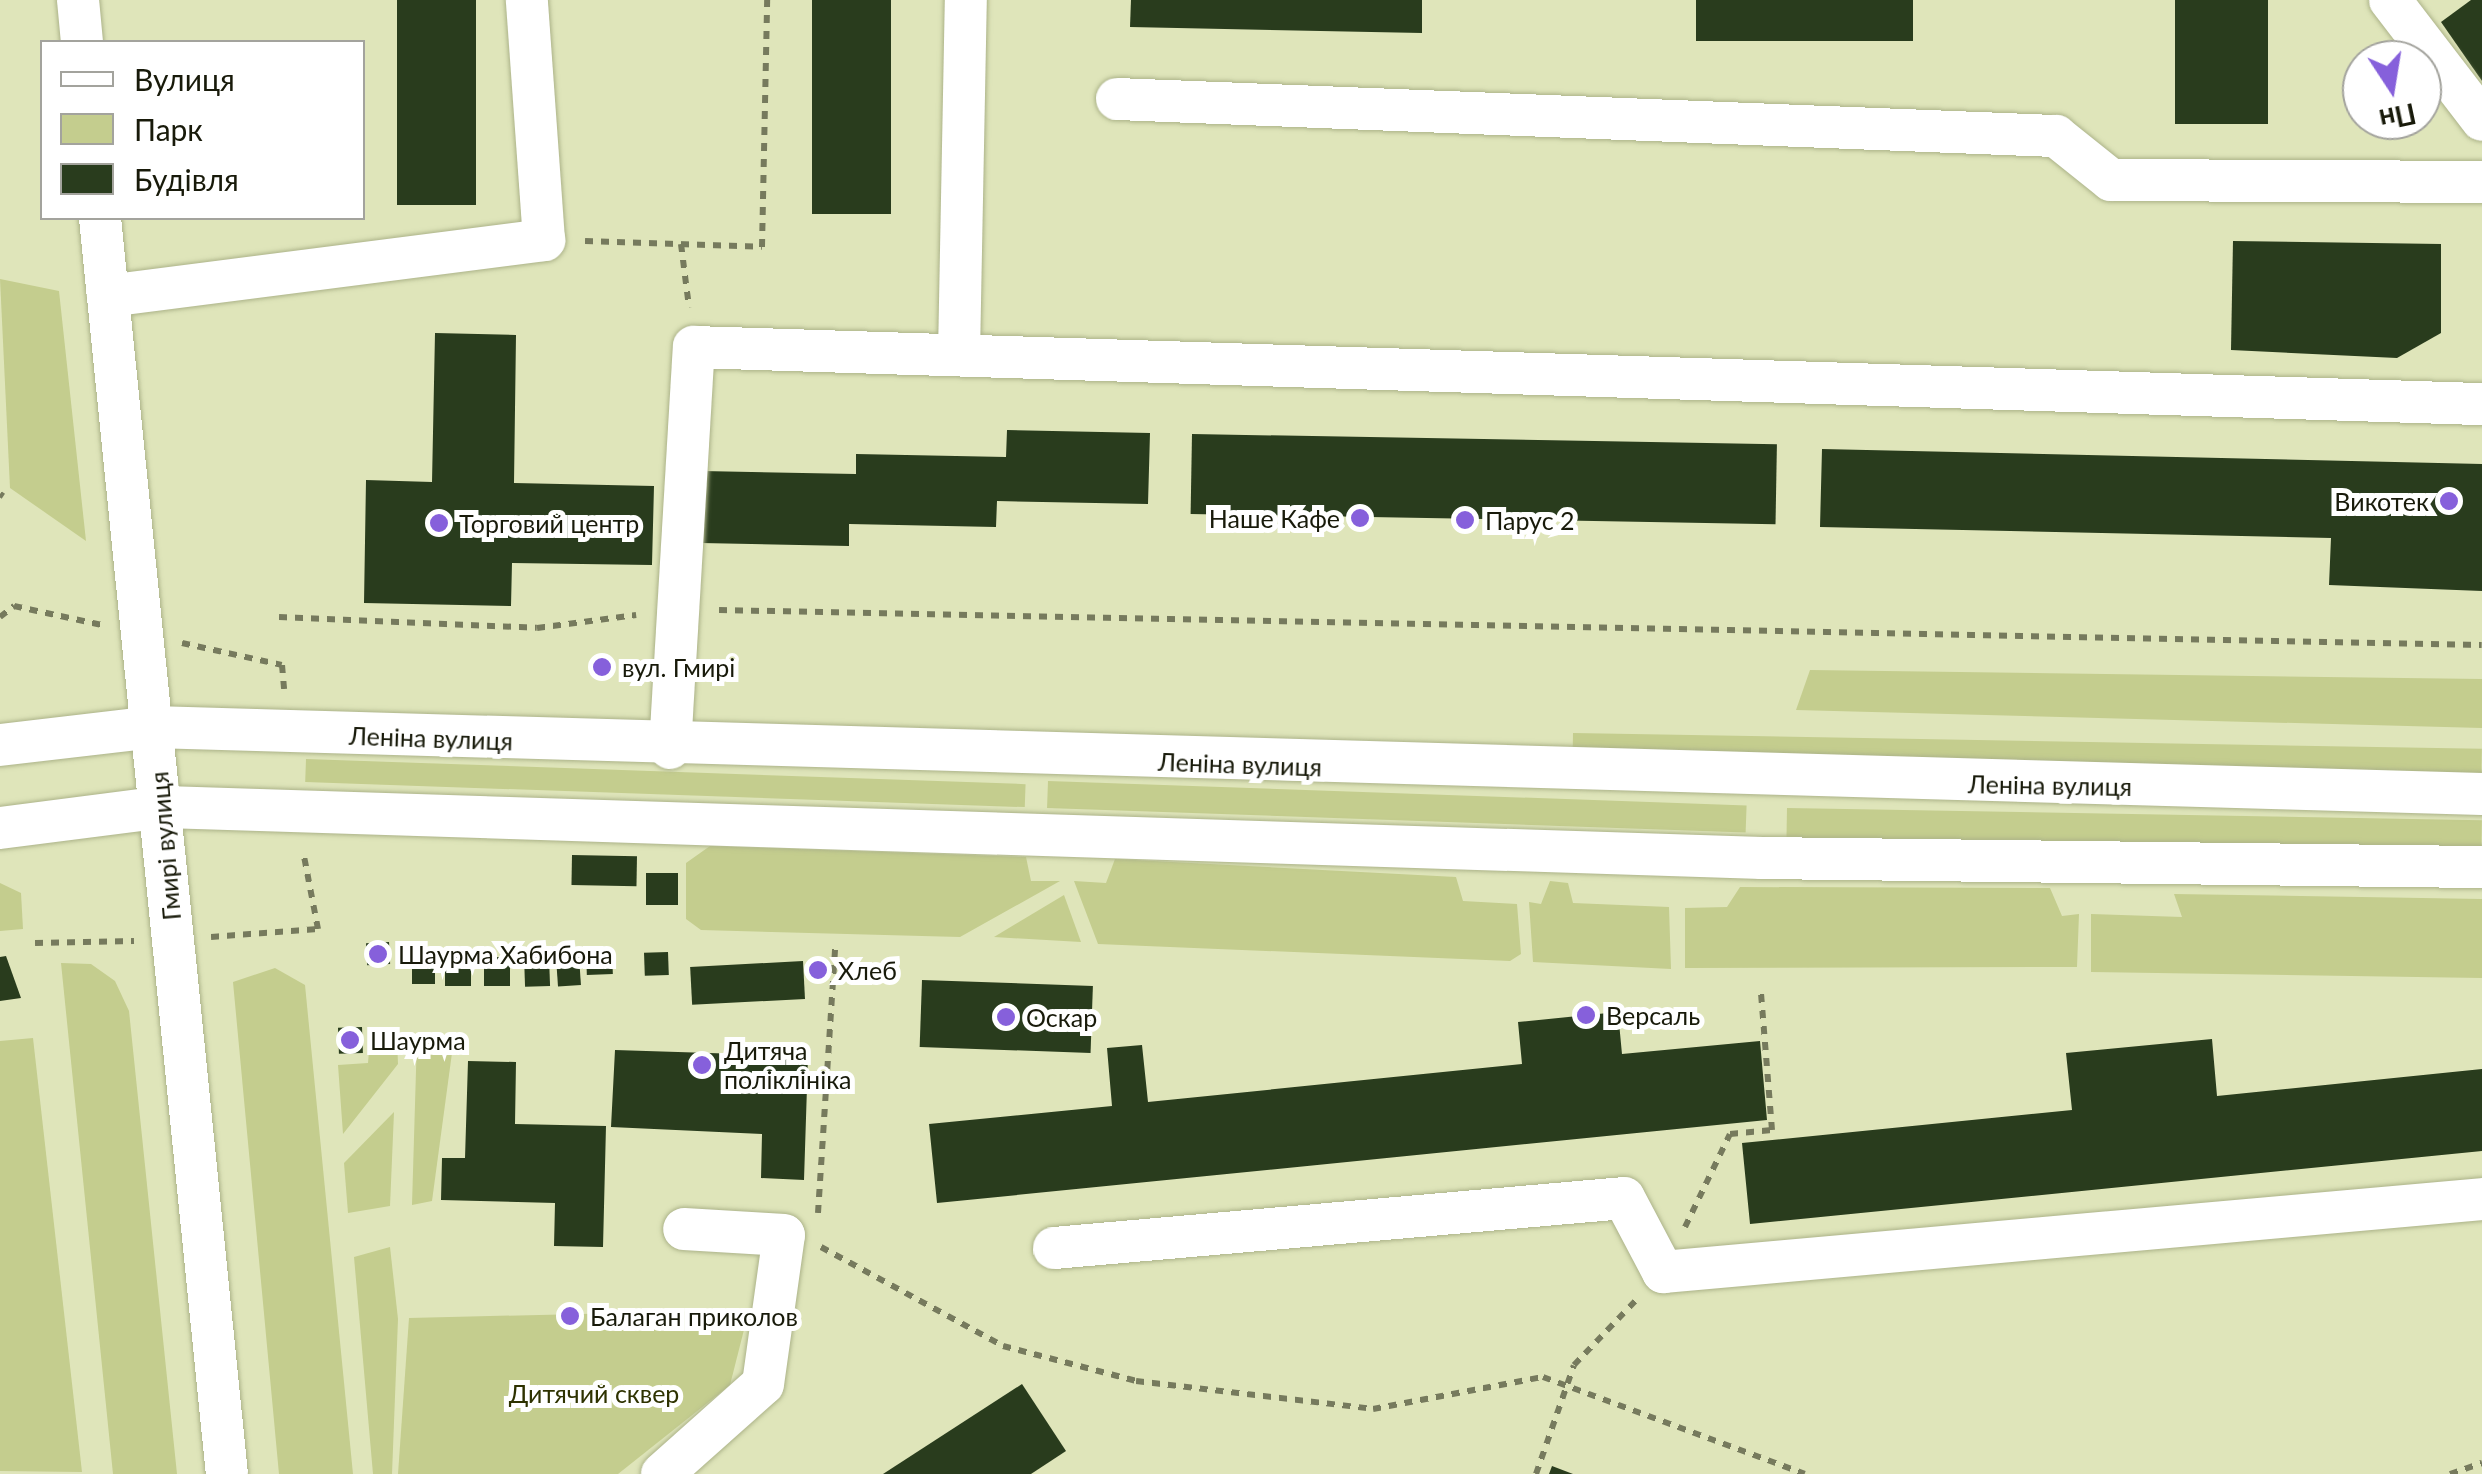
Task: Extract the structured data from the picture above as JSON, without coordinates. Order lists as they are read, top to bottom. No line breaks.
{"streets":{"street":["Леніна вулиця","Гмирі вулиця"]},"crossings":[["Леніна вулиця","Гмирі вулиця"]],"parks":["Дитячий сквер"],"places":["Викотек","Наше Кафе","Парус 2","Торговий центр","вул. Гмирi","Шаурма Хабибона","Хлеб","Версаль","Оскар","Шаурма","Дитяча поліклініка","Балаган приколов"],"legend":["Вулиця","Парк","Будівля"],"north":"bottom"}
